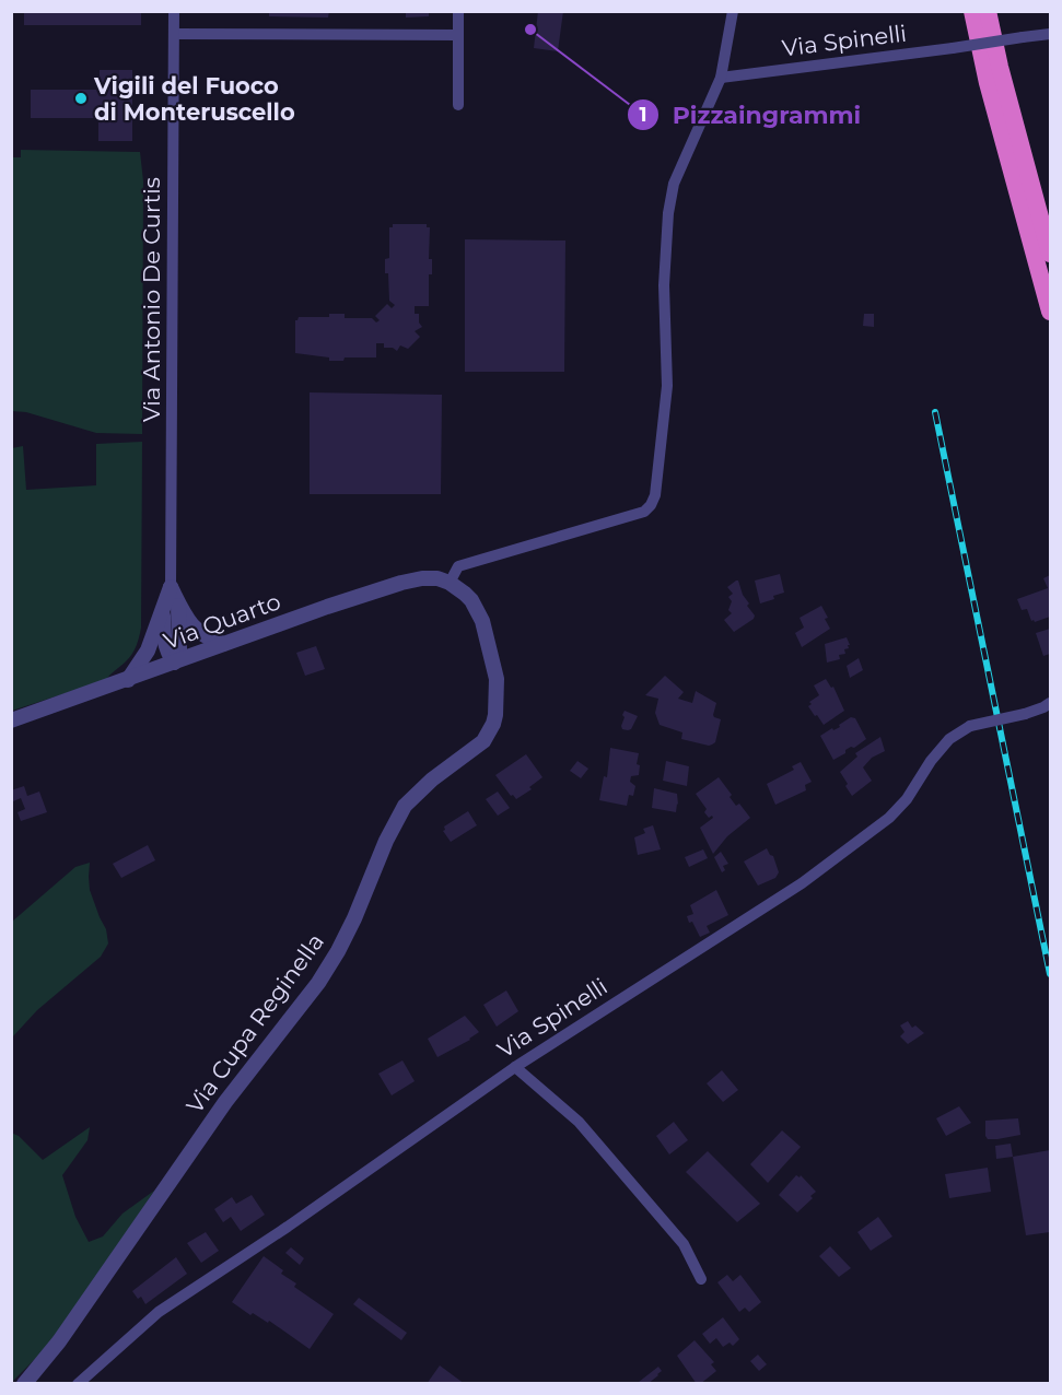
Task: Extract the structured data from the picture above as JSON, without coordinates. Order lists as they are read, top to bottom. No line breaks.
{"streets":{"street":["Via Spinelli","Via Antonio De Curtis","Via Quarto","Via Cupa Reginella"]},"crossings":[["Via Quarto","Via Cupa Reginella"]],"places":["Pizzaingrammi","Vigili del Fuoco di Monteruscello"]}
